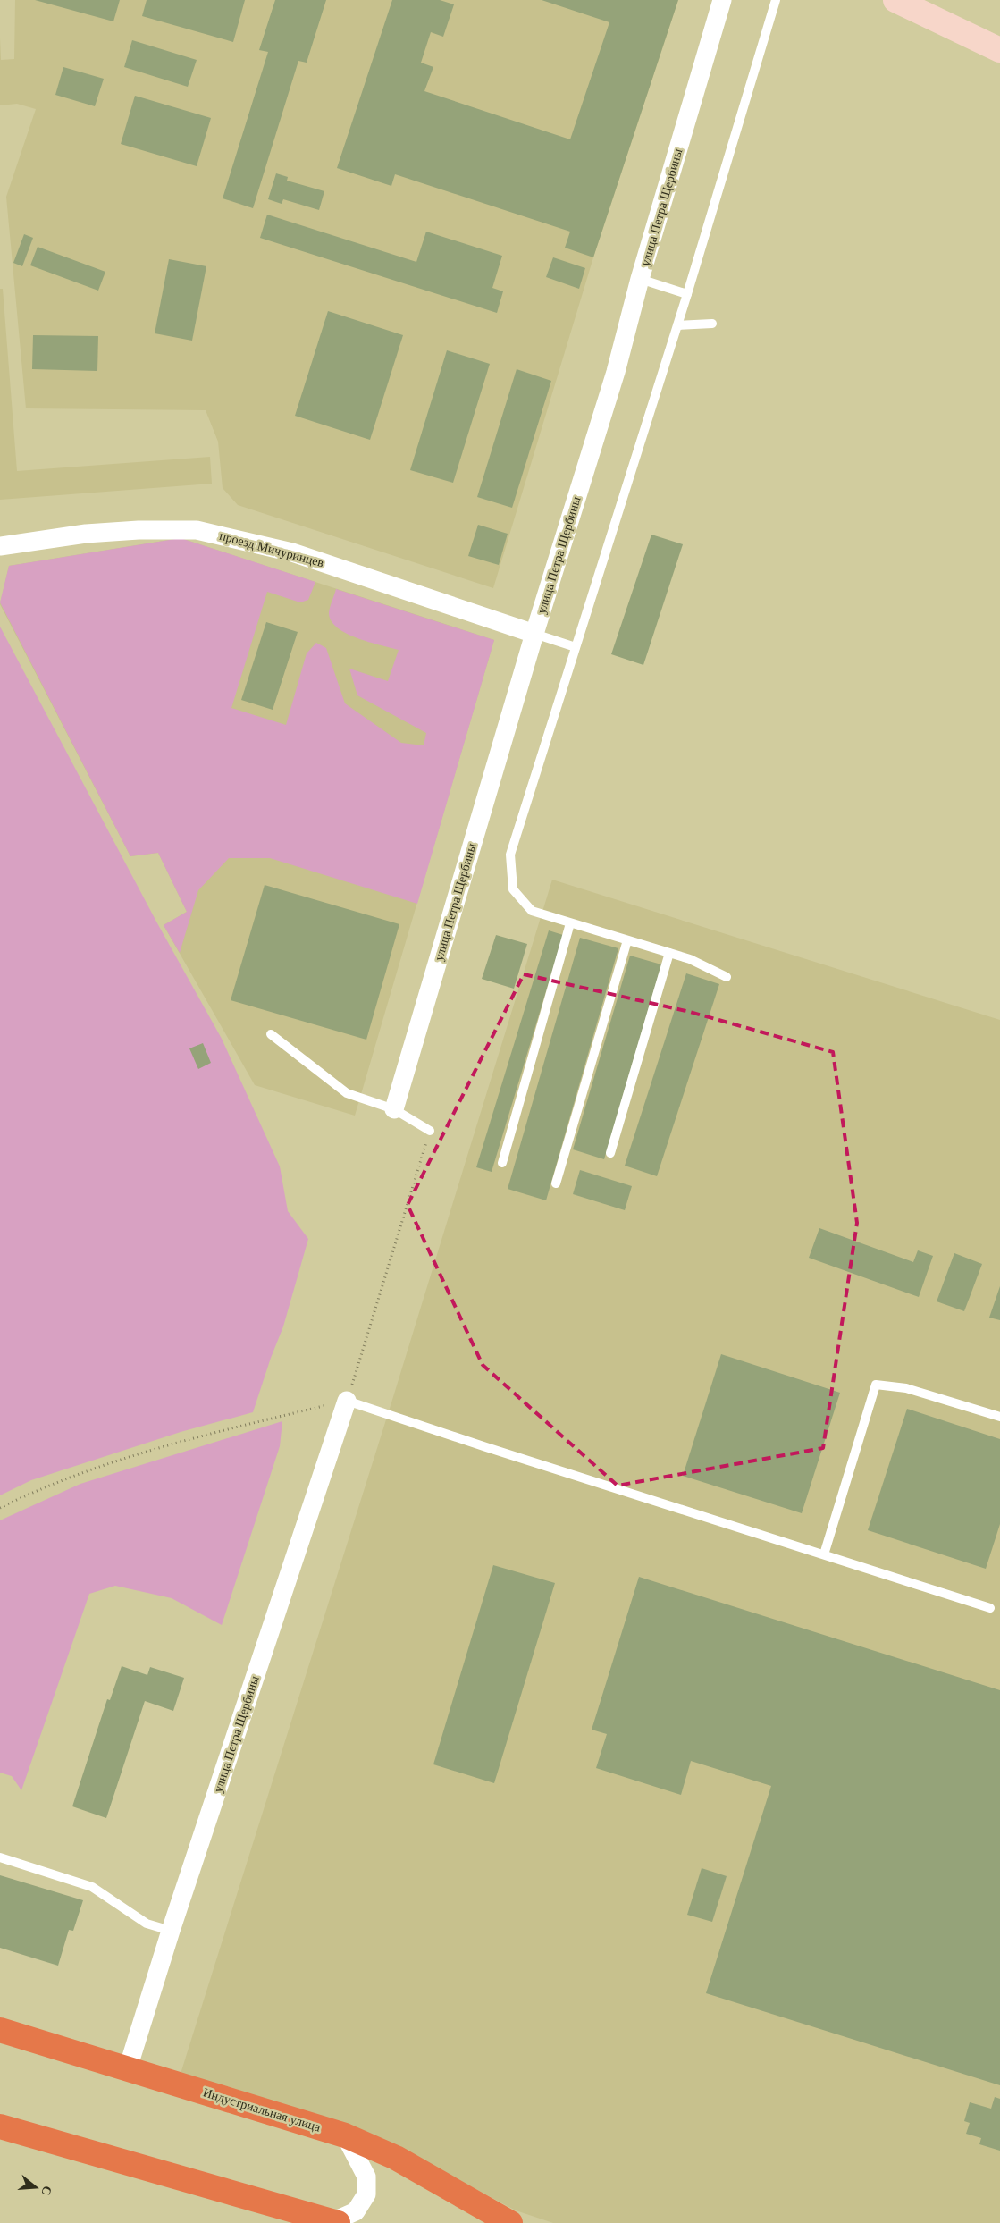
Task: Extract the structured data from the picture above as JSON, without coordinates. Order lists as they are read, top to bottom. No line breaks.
{"streets":{"highway":["Индустриальная улица"],"street":["улица Петра Щербины","проезд Мичуринцев"]},"crossings":[["улица Петра Щербины","проезд Мичуринцев"],["улица Петра Щербины","Индустриальная улица"]],"north":"right"}
